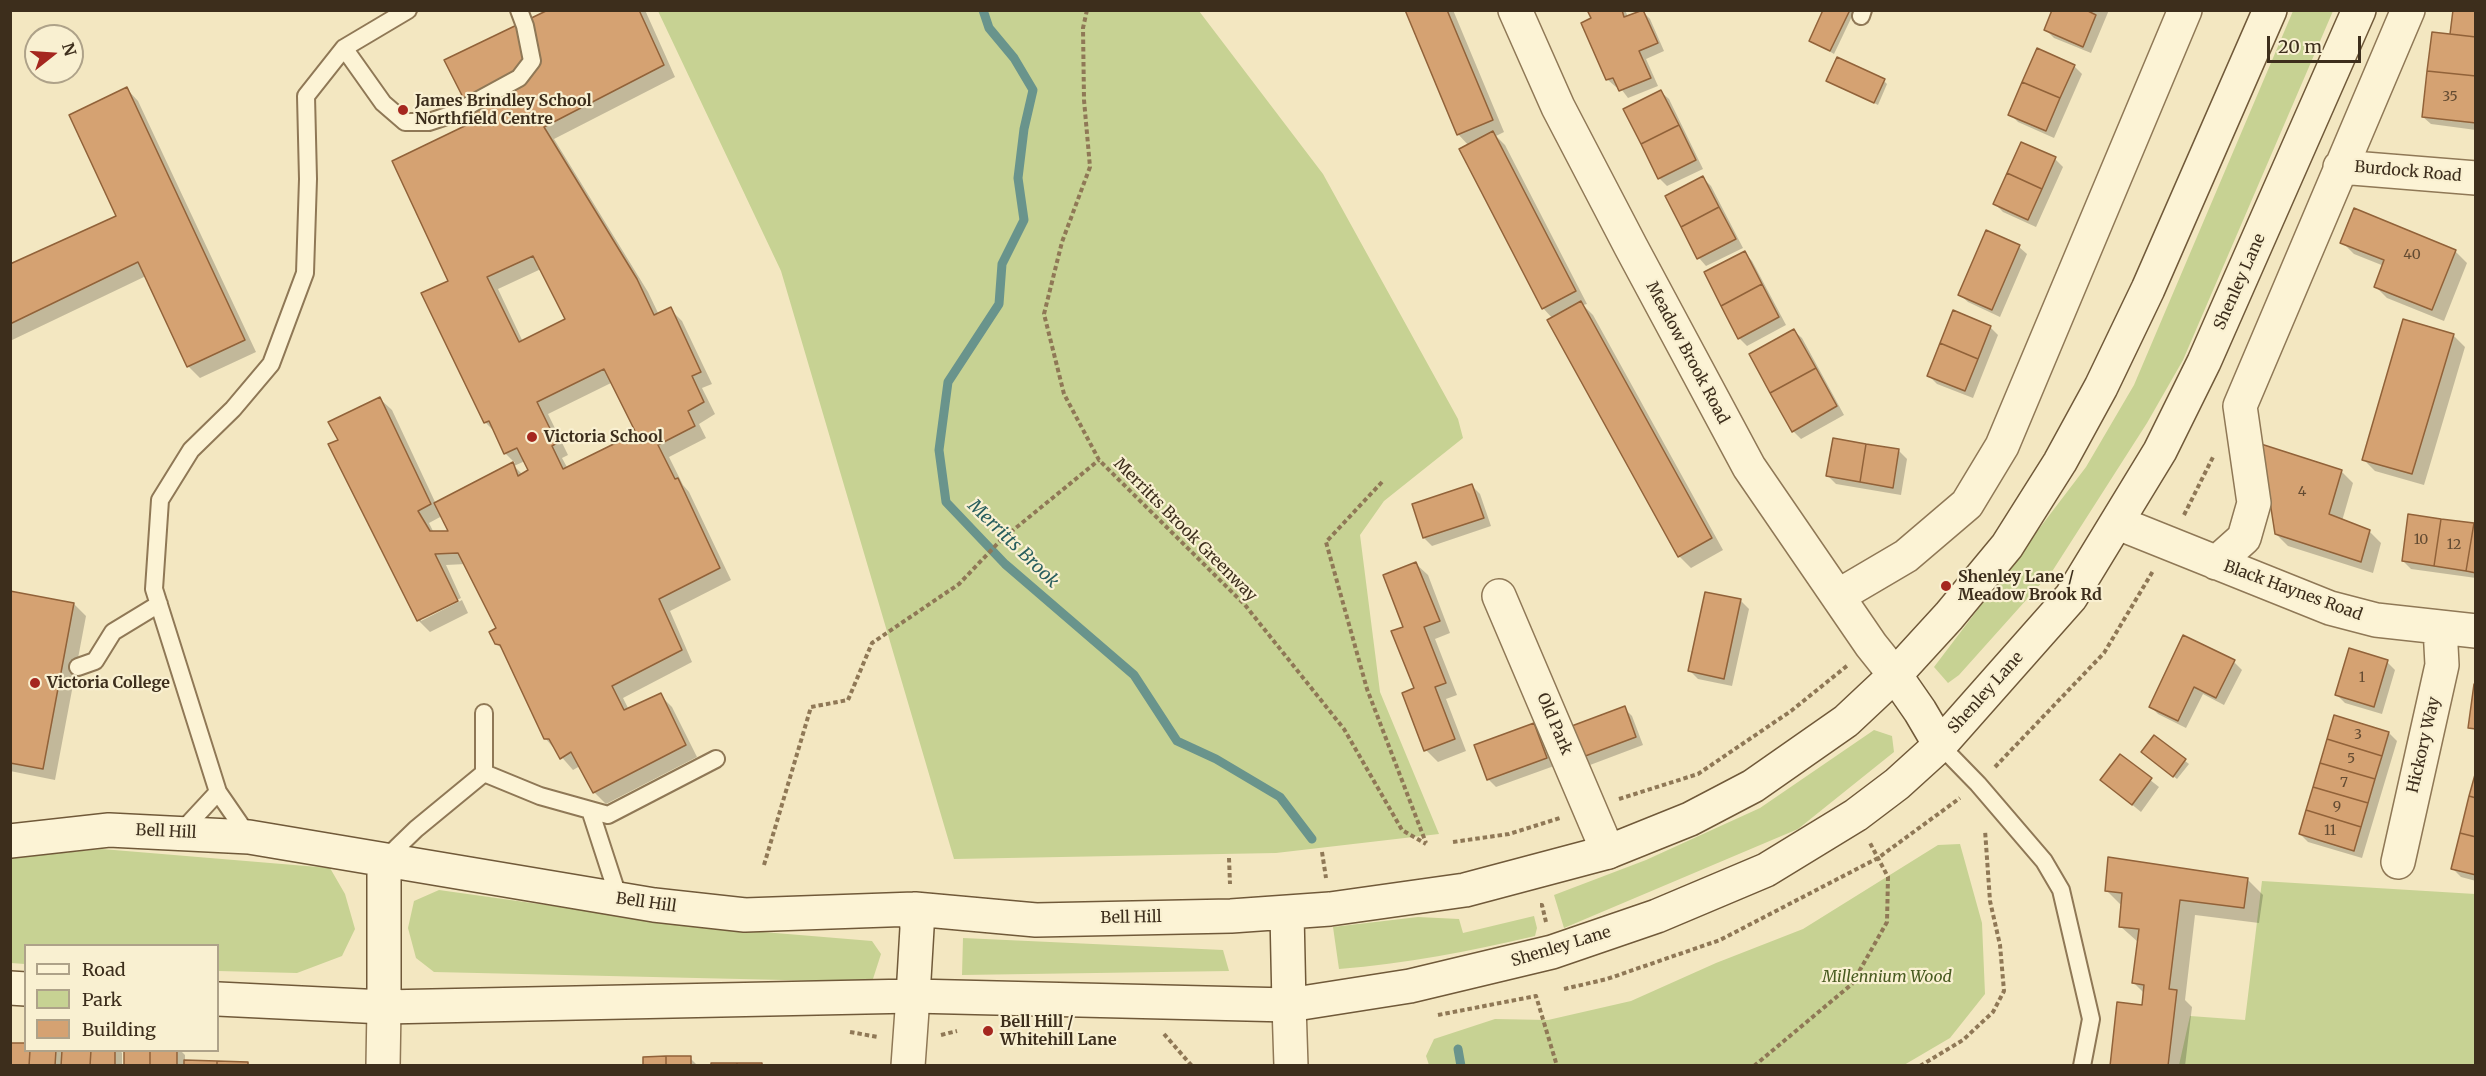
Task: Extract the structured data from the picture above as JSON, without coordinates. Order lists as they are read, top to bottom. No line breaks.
{"streets":{"main road":["Burdock Road","Shenley Lane","Meadow Brook Road","Black Haynes Road","Old Park","Hickory Way","Bell Hill"],"path":["Merritts Brook Greenway"]},"crossings":[["Shenley Lane","Meadow Brook Road"],["Shenley Lane","Black Haynes Road"],["Black Haynes Road","Hickory Way"]],"water":["Merritts Brook"],"parks":["Millennium Wood"],"places":["James Brindley School Northfield Centre","Victoria School","Shenley Lane / Meadow Brook Rd","Victoria College","Bell Hill / Whitehill Lane"],"house_numbers":["35","40","4","10","12","1","3","5","7","9","11"],"legend":["Road","Park","Building"],"scale_bar":"20 m","north":"right"}
